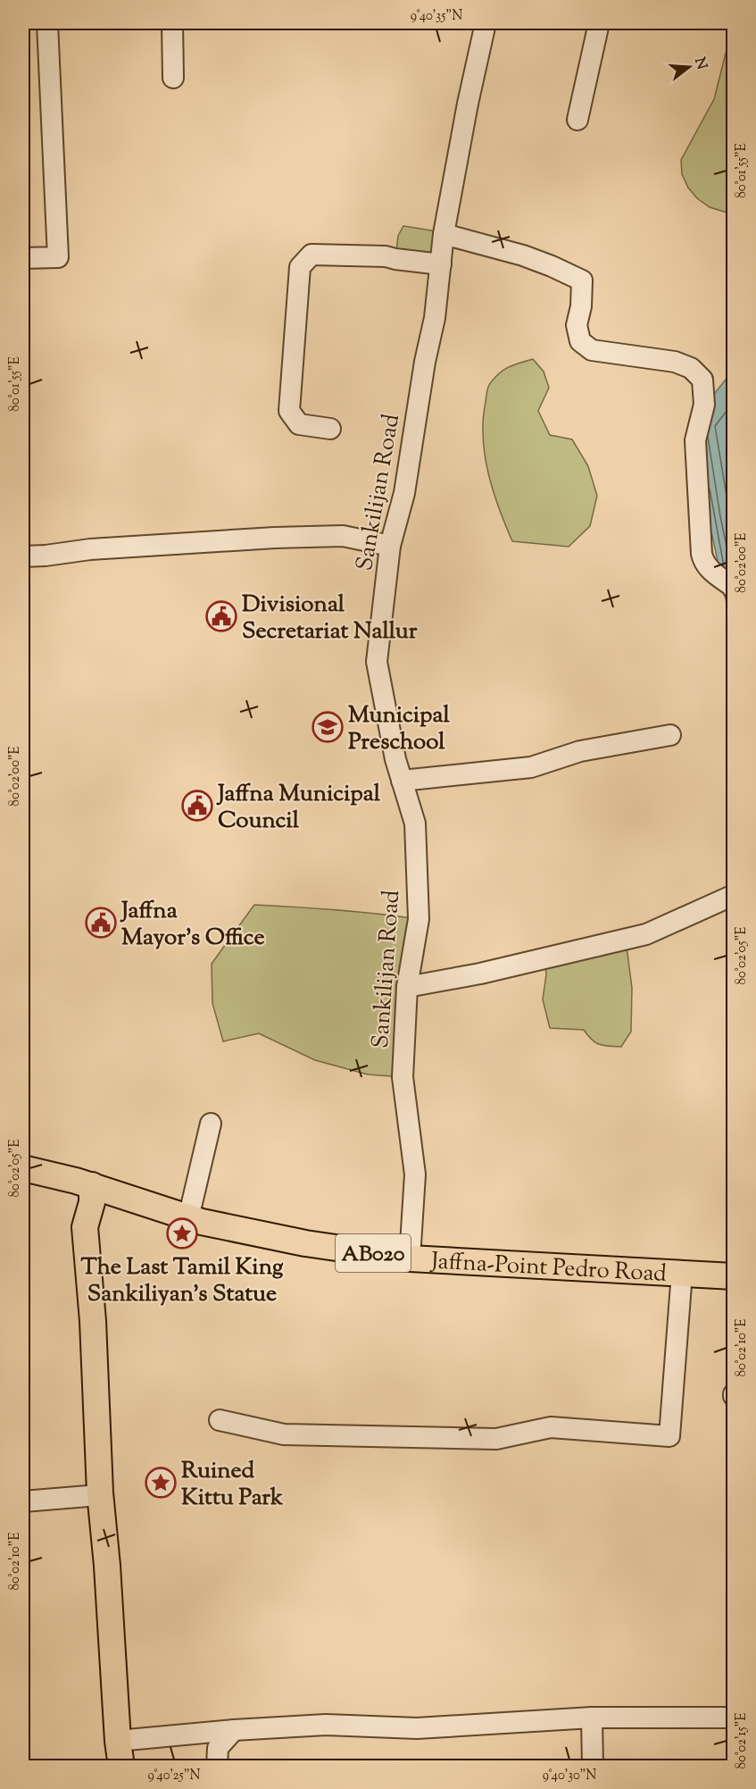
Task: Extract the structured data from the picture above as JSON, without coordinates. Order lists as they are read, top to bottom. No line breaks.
{"streets":{"main road":["AB020","Jaffna-Point Pedro Road"],"street":["Sankilijan Road"]},"crossings":[["Sankilijan Road","Jaffna-Point Pedro Road"]],"places":{"public building":["Divisional Secretariat Nallur","Jaffna Municipal Council","Jaffna Mayor's Office"],"school or university":["Municipal Preschool"],"place":["The Last Tamil King Sankiliyan's Statue","Ruined Kittu Park"]},"north":"right","coordinates":["9°40'35\"N","80°01'55\"E","80°02'00\"E","80°02'05\"E","80°02'10\"E","80°02'15\"E","9°40'25\"N","9°40'30\"N"]}
